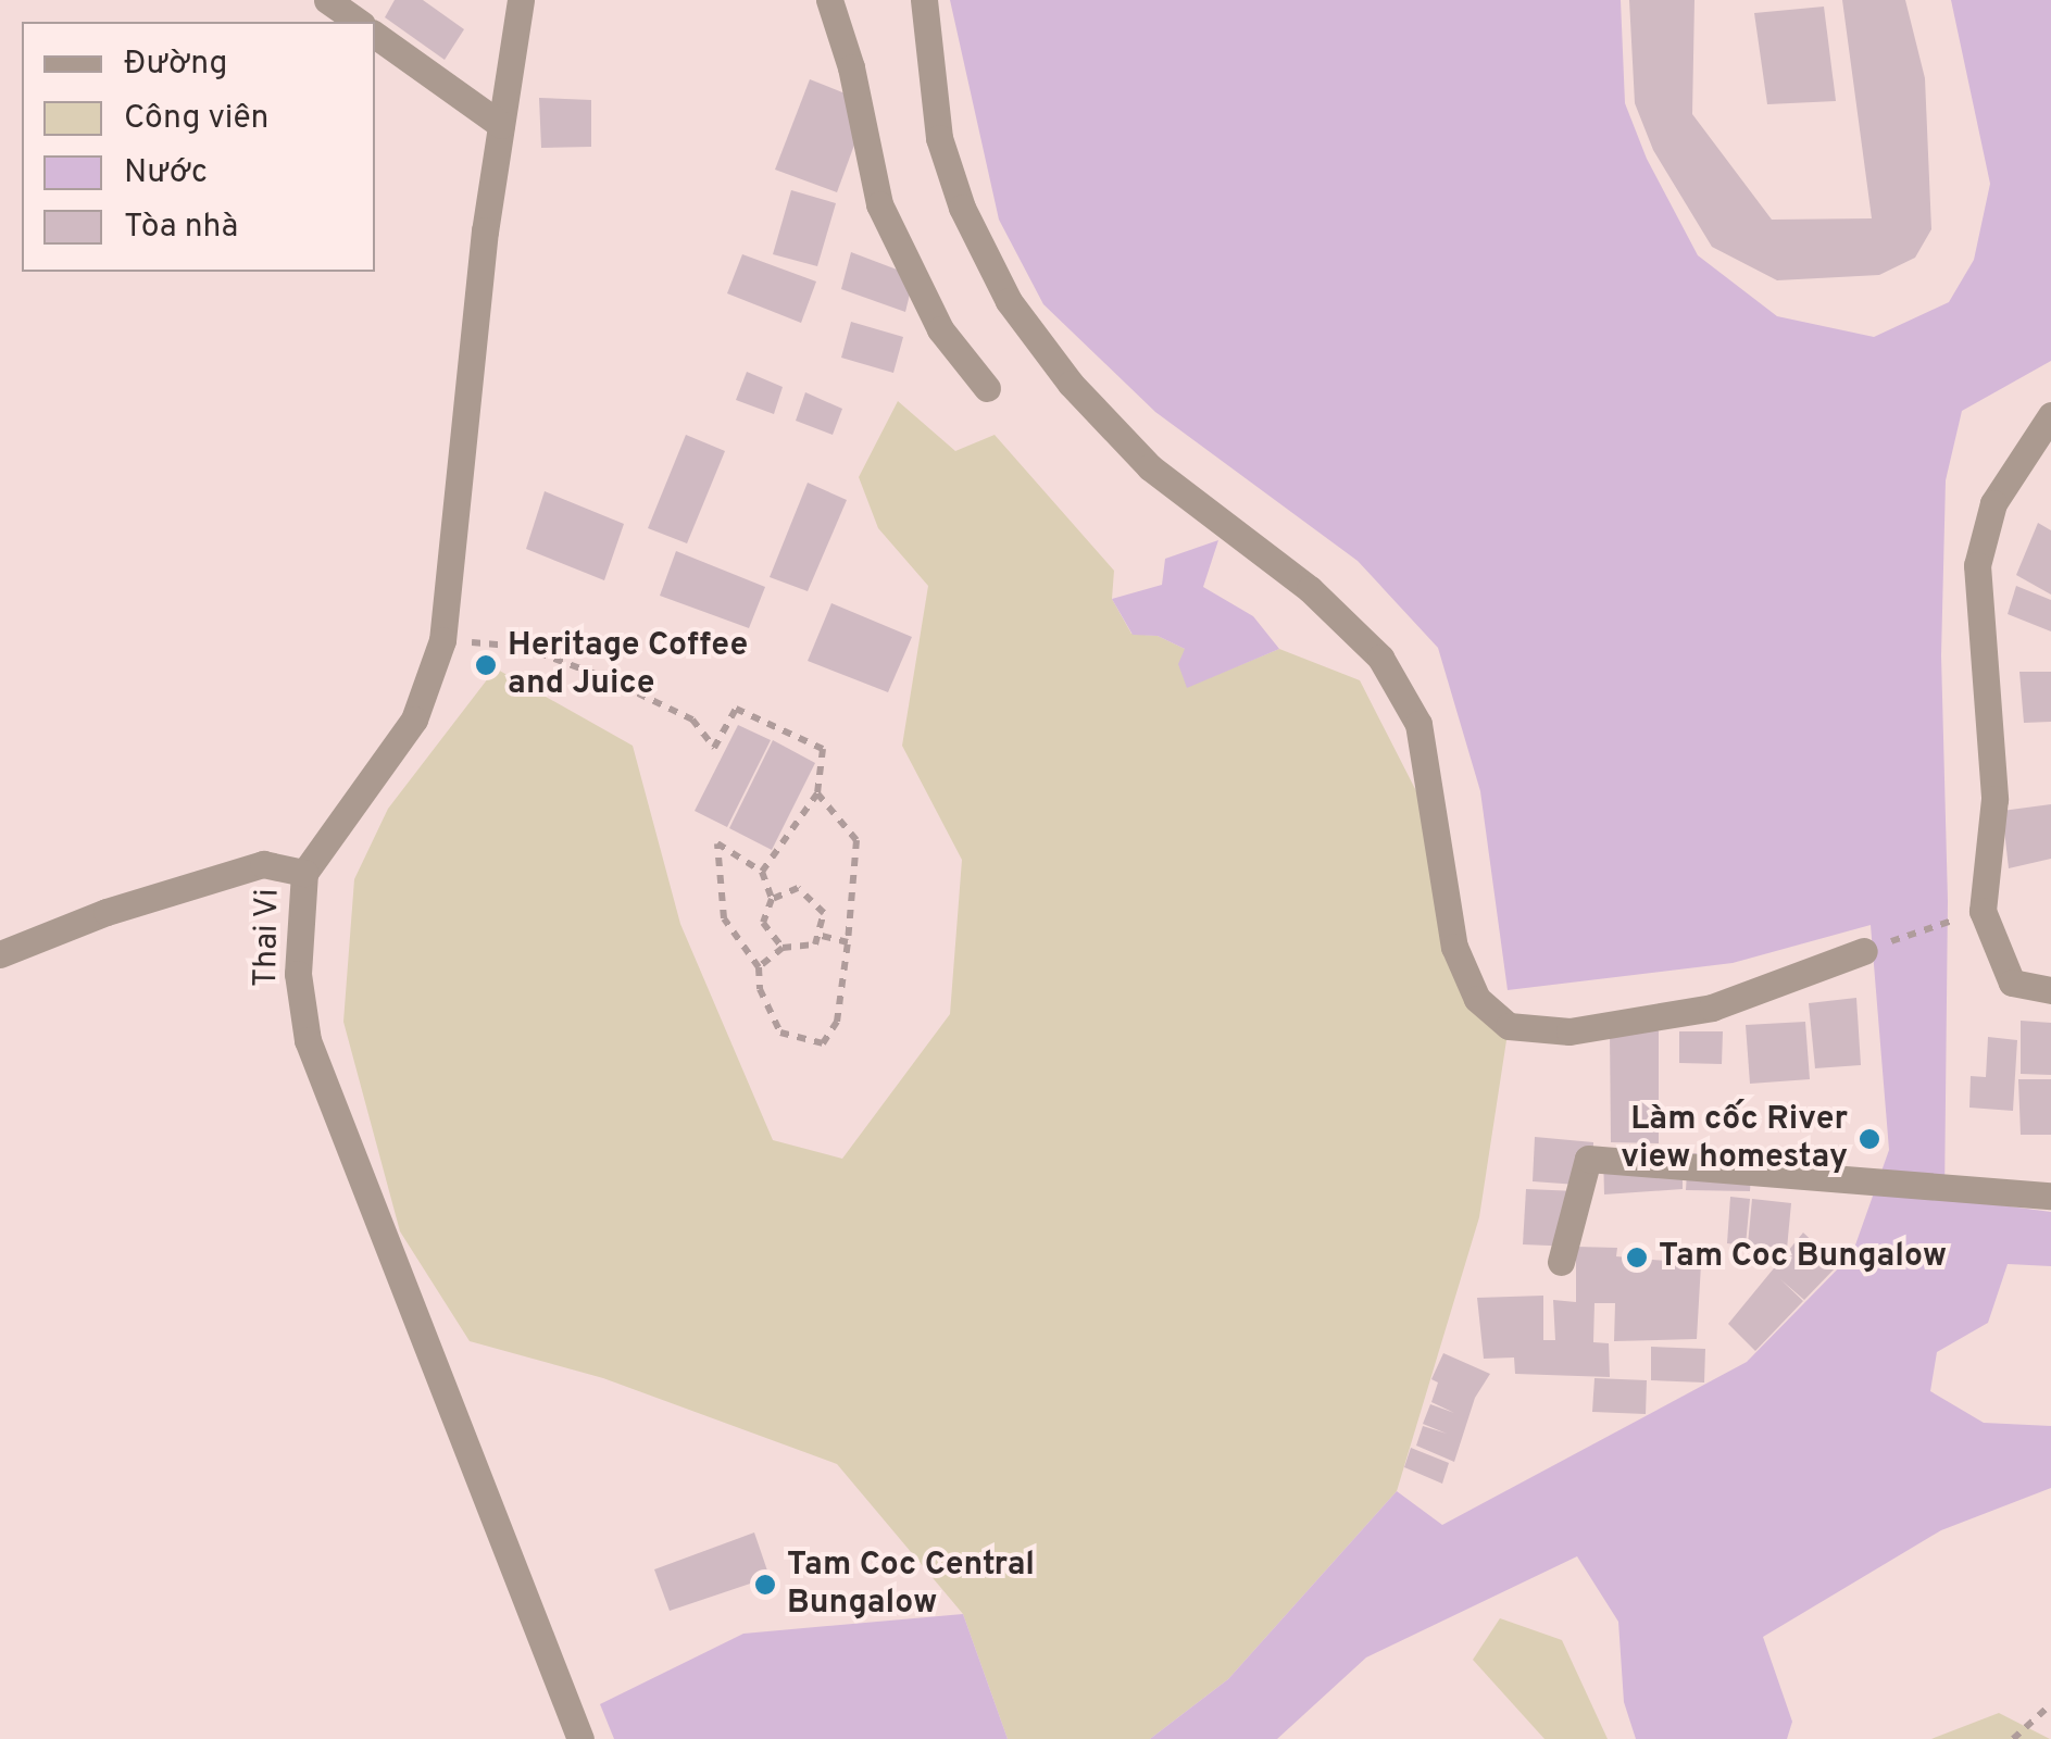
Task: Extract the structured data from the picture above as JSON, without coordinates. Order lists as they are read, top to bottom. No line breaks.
{"streets":{"street":["Thai Vi"]},"places":["Heritage Coffee and Juice","Làm cốc River view homestay","Tam Coc Bungalow","Tam Coc Central Bungalow"],"legend":["Đường","Công viên","Nước","Tòa nhà"]}
